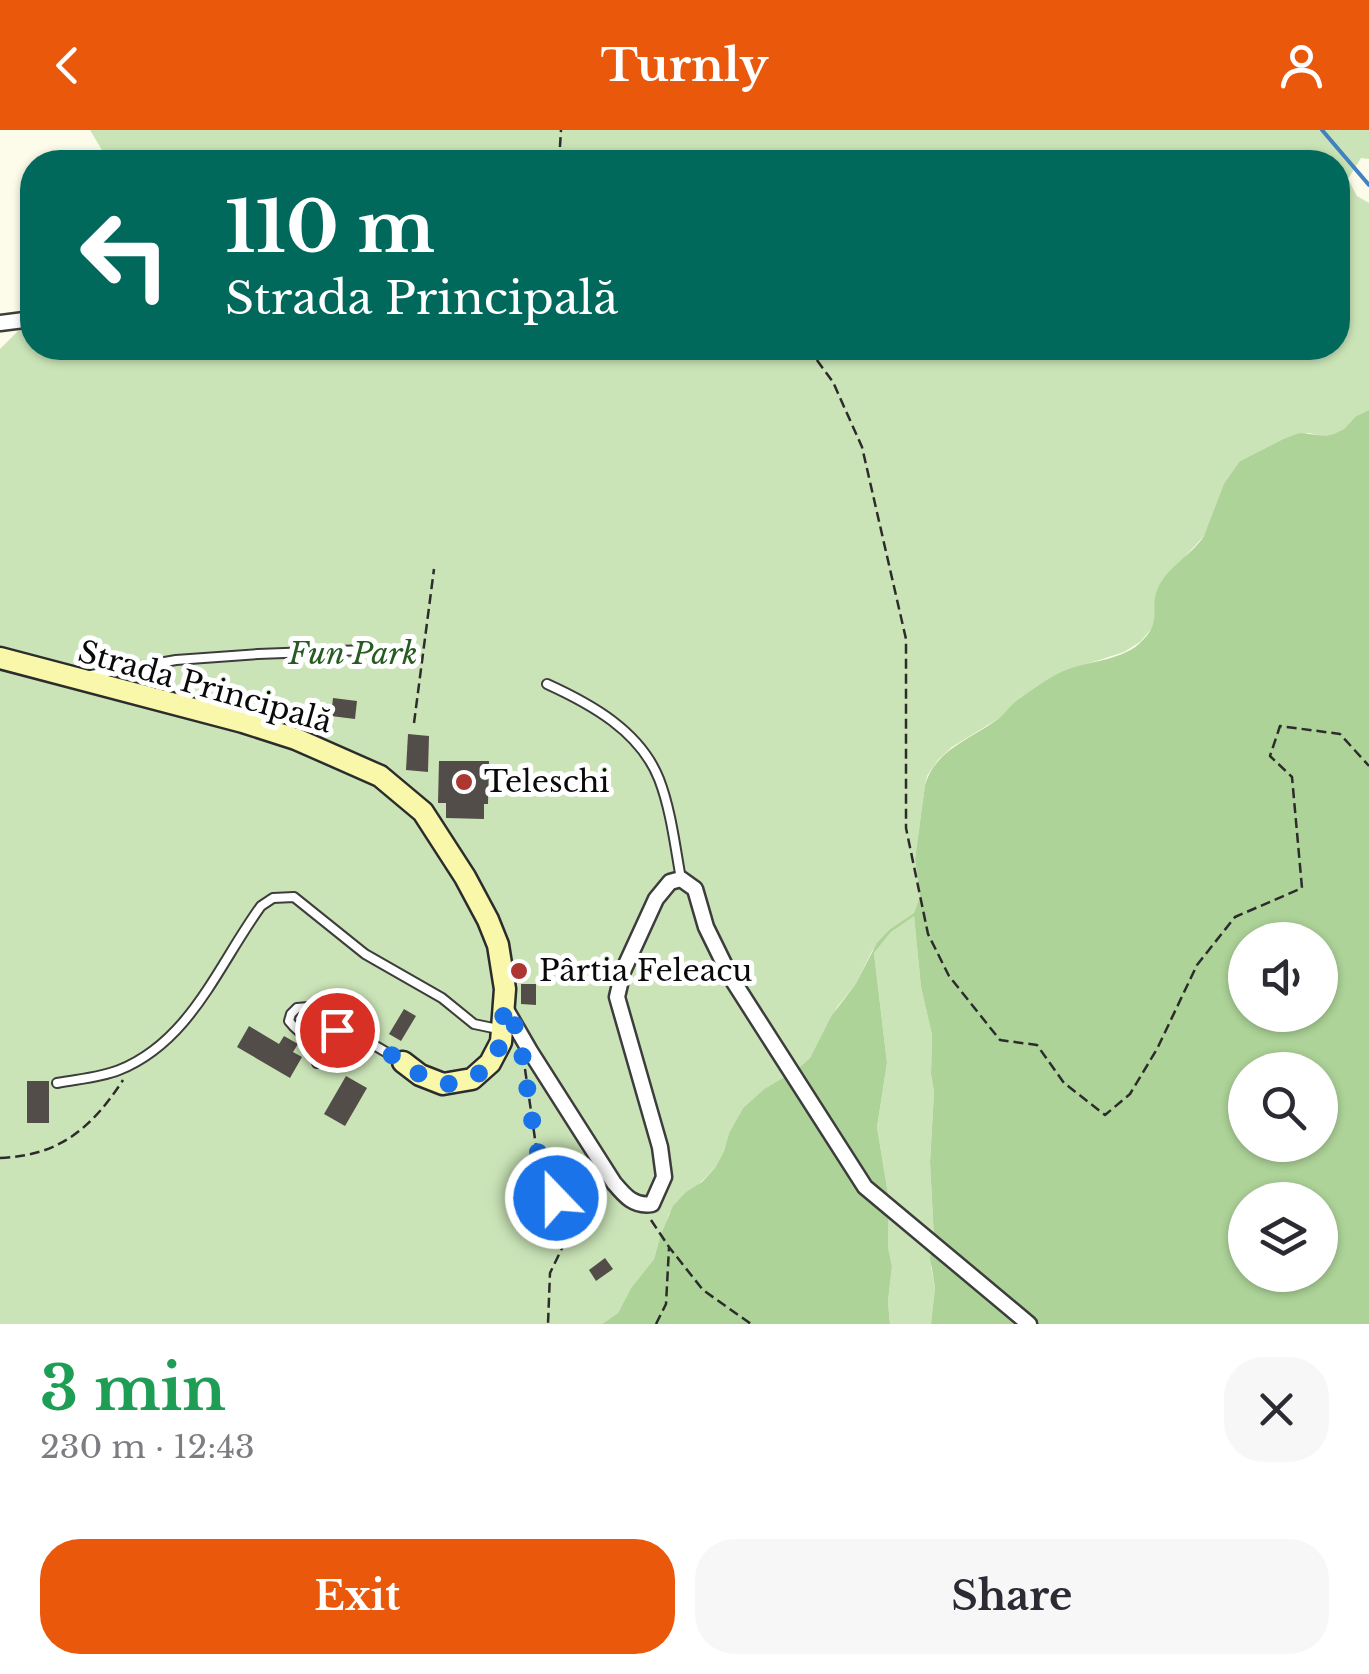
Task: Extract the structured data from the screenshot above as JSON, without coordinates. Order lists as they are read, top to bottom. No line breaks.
{"streets":{"street":["Strada Principală"]},"parks":["Fun Park"],"places":["Teleschi","Pârtia Feleacu"],"page":{"header":"Turnly","turn":["110 m","Strada Principală"],"heading":["3 min","230 m · 12:43"],"buttons":["Exit","Share"]}}
